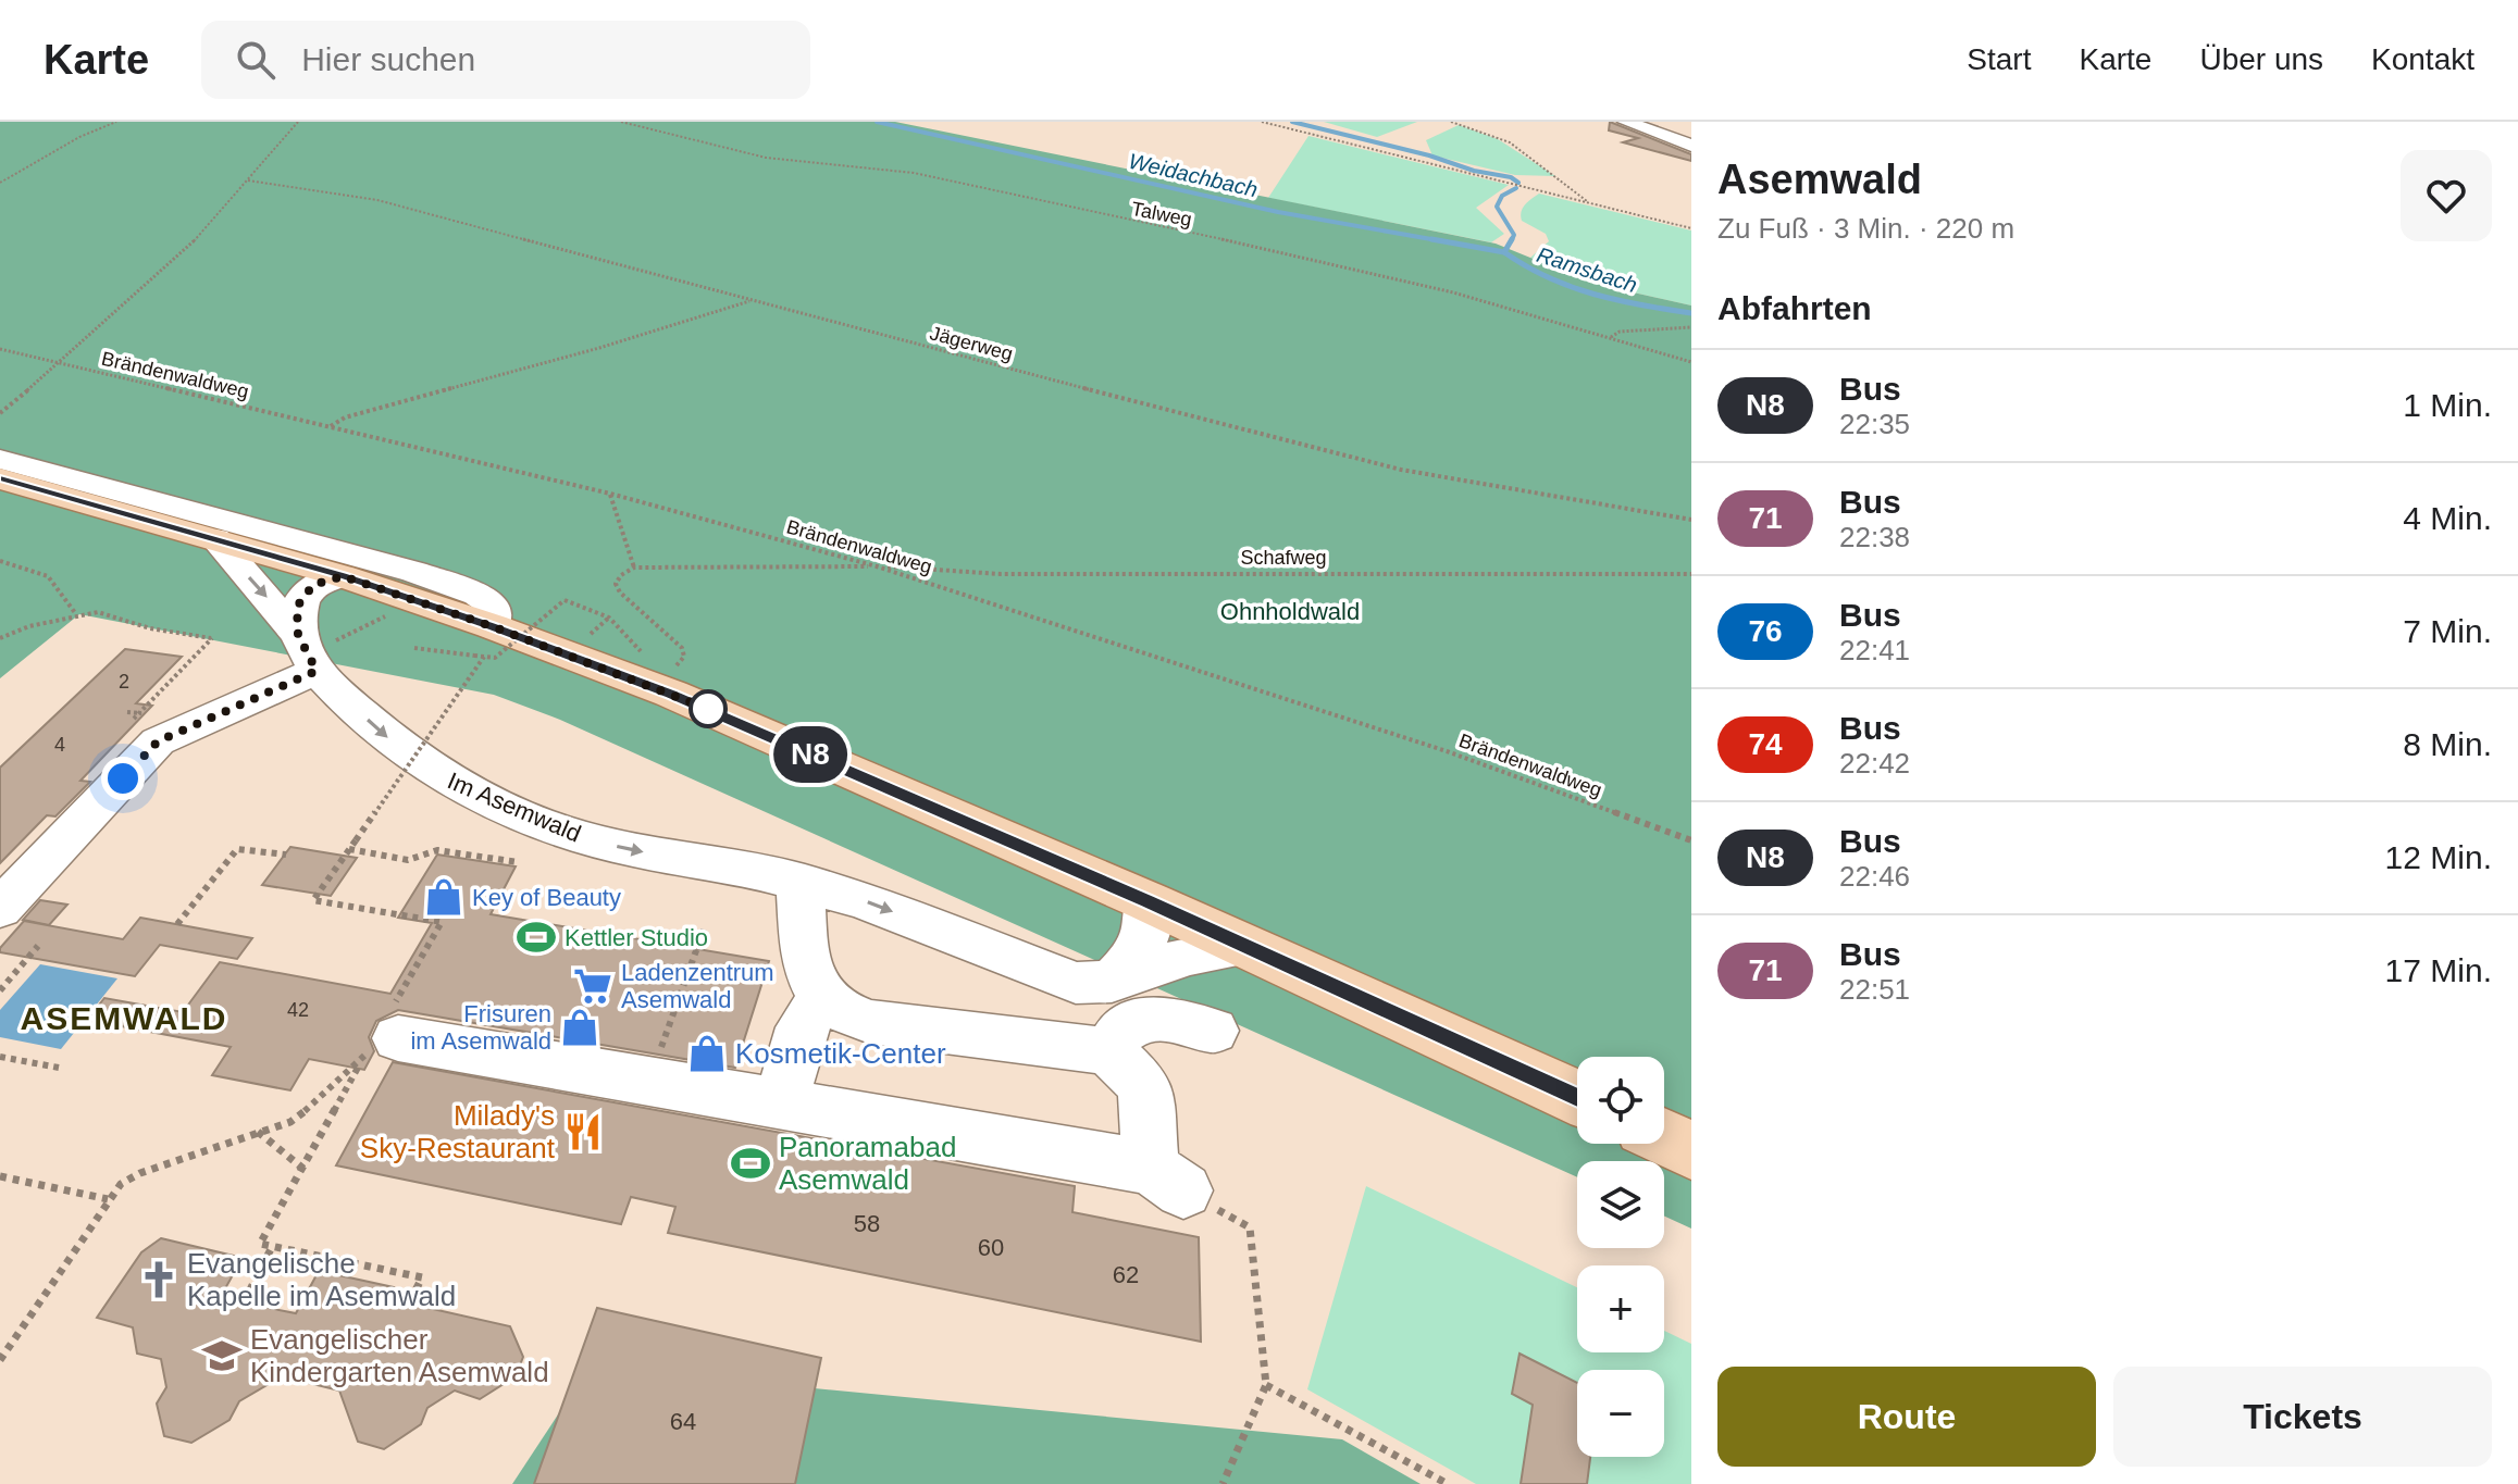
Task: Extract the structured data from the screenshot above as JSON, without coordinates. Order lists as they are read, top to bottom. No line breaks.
{"streets":{"street":["Im Asemwald"],"path":["Talweg","Jägerweg","Brändenwaldweg","Schafweg"]},"crossings":[["Brändenwaldweg","Schafweg"]],"districts":["ASEMWALD"],"water":["Weidachbach","Ramsbach"],"parks":["Ohnholdwald"],"places":{"shop":["Key of Beauty","Frisuren im Asemwald","Kosmetik-Center"],"sports":["Kettler Studio","Panoramabad Asemwald"],"supermarket":["Ladenzentrum Asemwald"],"restaurant":["Milady's Sky-Restaurant"],"church":["Evangelische Kapelle im Asemwald"],"school or university":["Evangelischer Kindergarten Asemwald"]},"lines":["bus line N8"],"house_numbers":["2","4","42","58","60","62","64"],"page":{"header":"Karte","search":"Hier suchen","nav":["Start","Karte","Über uns","Kontakt"],"on_map":"N8","heading":[["Asemwald","Zu Fuß · 3 Min. · 220 m"],"Abfahrten"],"list":[{"mark":"N8","name":"Bus","note":"22:35","value":"1 Min."},{"mark":"71","name":"Bus","note":"22:38","value":"4 Min."},{"mark":"76","name":"Bus","note":"22:41","value":"7 Min."},{"mark":"74","name":"Bus","note":"22:42","value":"8 Min."},{"mark":"N8","name":"Bus","note":"22:46","value":"12 Min."},{"mark":"71","name":"Bus","note":"22:51","value":"17 Min."}],"map_buttons":["+","−"],"buttons":["Route","Tickets"]}}
